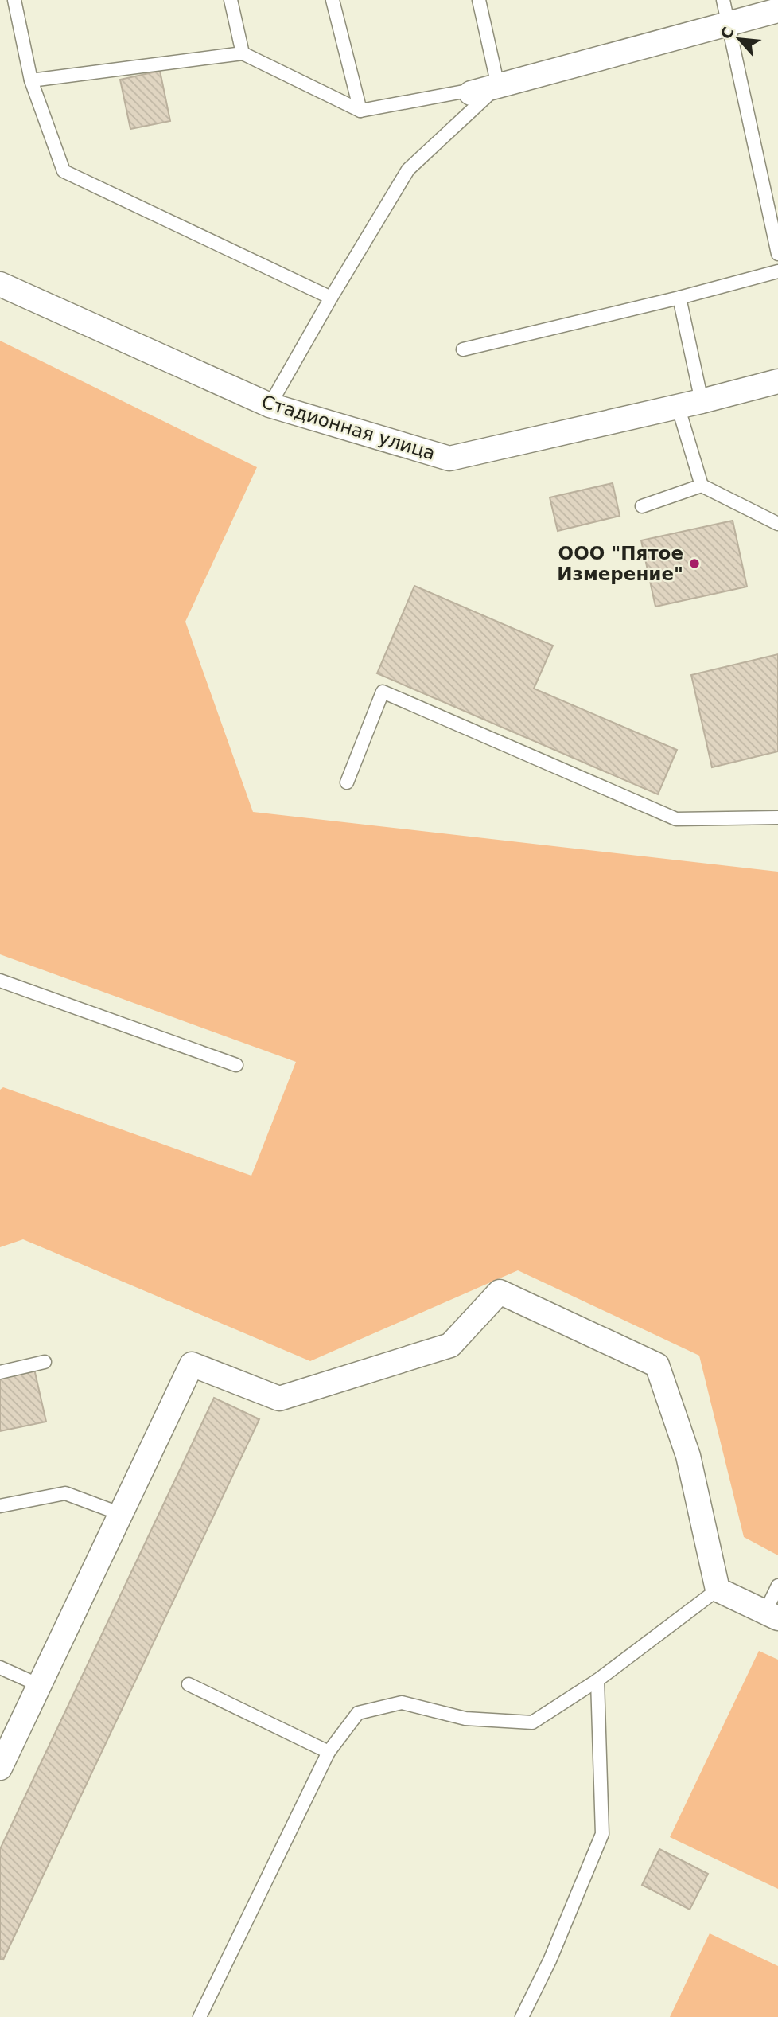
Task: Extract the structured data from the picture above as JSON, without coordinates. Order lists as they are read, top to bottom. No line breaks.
{"streets":{"street":["Стадионная улица"]},"places":["ООО \"Пятое Измерение\""],"north":"top left"}
